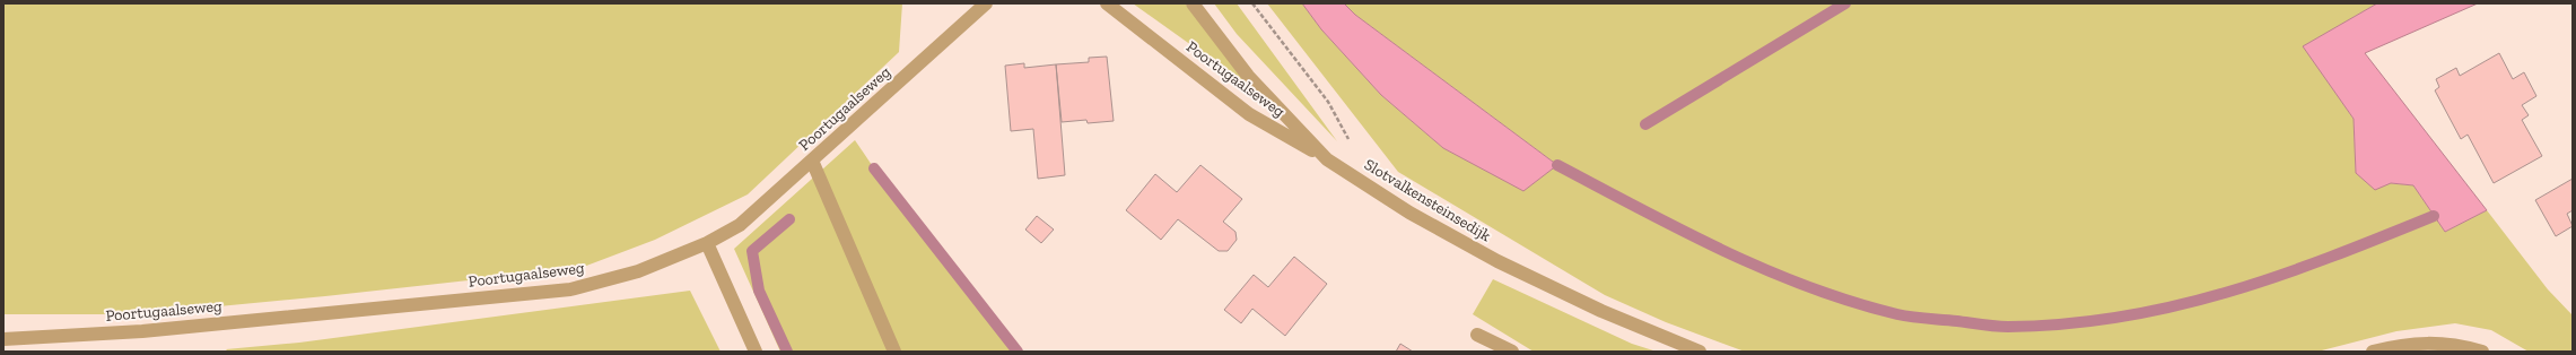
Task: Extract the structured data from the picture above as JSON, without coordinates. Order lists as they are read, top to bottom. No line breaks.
{"streets":{"street":["Poortugaalseweg","Slotvalkensteinsedijk"]},"crossings":[["Poortugaalseweg","Slotvalkensteinsedijk"]]}
